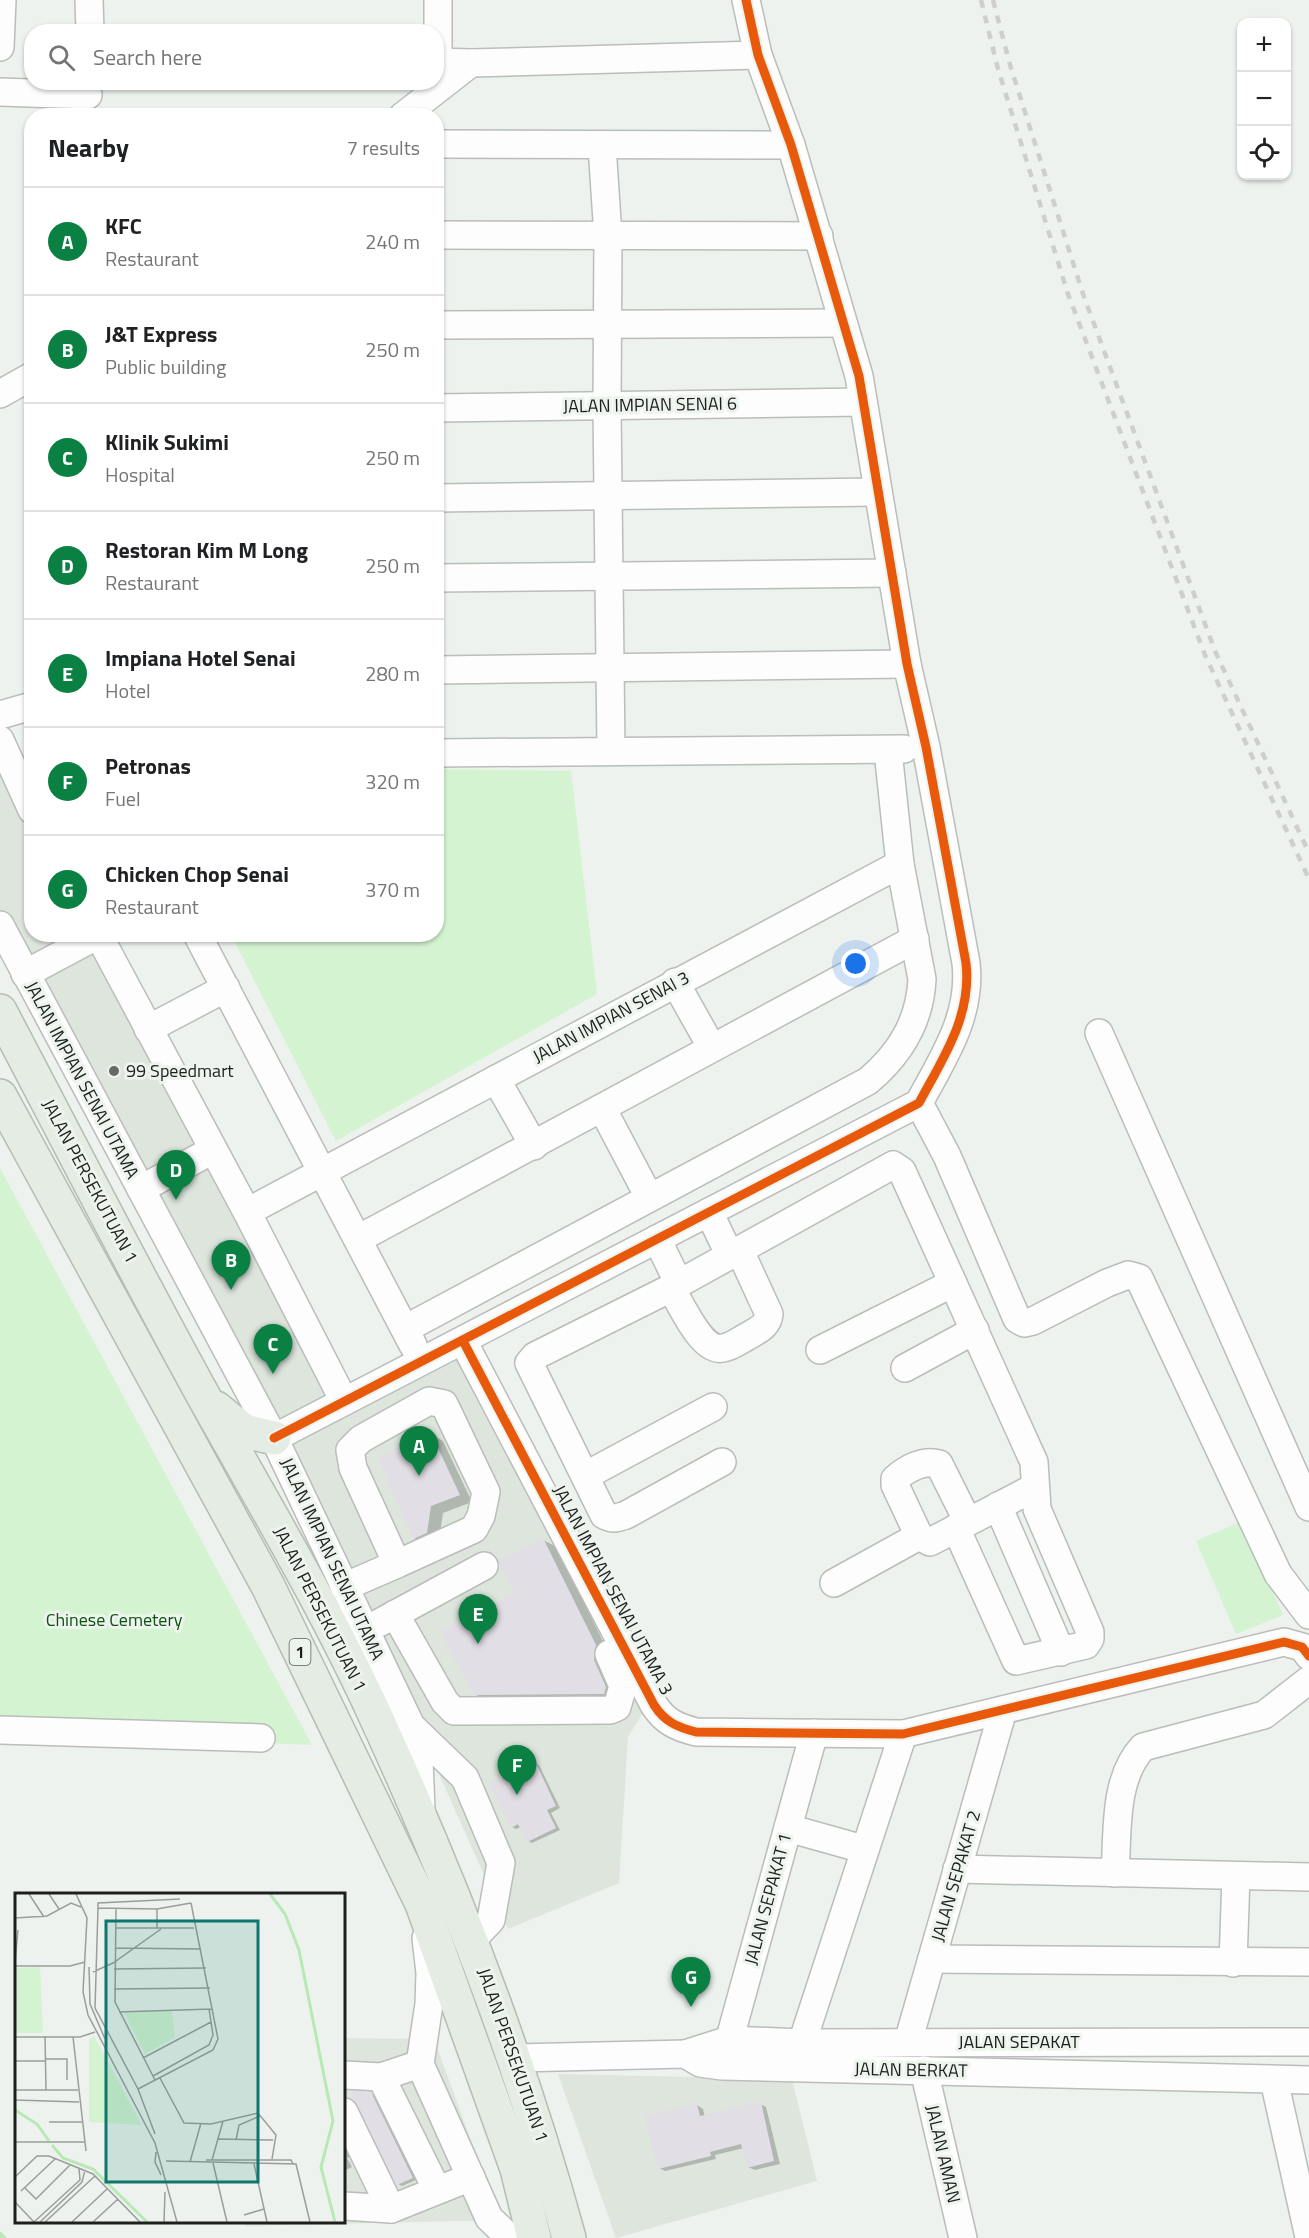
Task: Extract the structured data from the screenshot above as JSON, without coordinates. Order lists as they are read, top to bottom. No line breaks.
{"streets":{"highway":["JALAN PERSEKUTUAN 1","1"],"street":["JALAN IMPIAN SENAI 6","JALAN IMPIAN SENAI 3","JALAN IMPIAN SENAI UTAMA","JALAN IMPIAN SENAI UTAMA 3","JALAN SEPAKAT 2","JALAN SEPAKAT 1","JALAN SEPAKAT","JALAN BERKAT","JALAN AMAN"]},"crossings":[["JALAN IMPIAN SENAI UTAMA","JALAN PERSEKUTUAN 1"],["JALAN PERSEKUTUAN 1","JALAN BERKAT"],["JALAN IMPIAN SENAI UTAMA 3","JALAN SEPAKAT 2"],["JALAN IMPIAN SENAI UTAMA 3","JALAN SEPAKAT 1"],["JALAN SEPAKAT 2","JALAN SEPAKAT"],["JALAN SEPAKAT 1","JALAN SEPAKAT"],["JALAN SEPAKAT 1","JALAN BERKAT"],["JALAN BERKAT","JALAN AMAN"]],"parks":["Chinese Cemetery"],"places":["99 Speedmart"],"page":{"map_buttons":["+","−"],"search":"Search here","heading":["Nearby","7 results"],"list":[{"mark":"A","name":"KFC","note":"Restaurant","value":"240 m"},{"mark":"B","name":"J&T Express","note":"Public building","value":"250 m"},{"mark":"C","name":"Klinik Sukimi","note":"Hospital","value":"250 m"},{"mark":"D","name":"Restoran Kim M Long","note":"Restaurant","value":"250 m"},{"mark":"E","name":"Impiana Hotel Senai","note":"Hotel","value":"280 m"},{"mark":"F","name":"Petronas","note":"Fuel","value":"320 m"},{"mark":"G","name":"Chicken Chop Senai","note":"Restaurant","value":"370 m"}],"pins":["D","B","C","A","E","F","G"]}}
